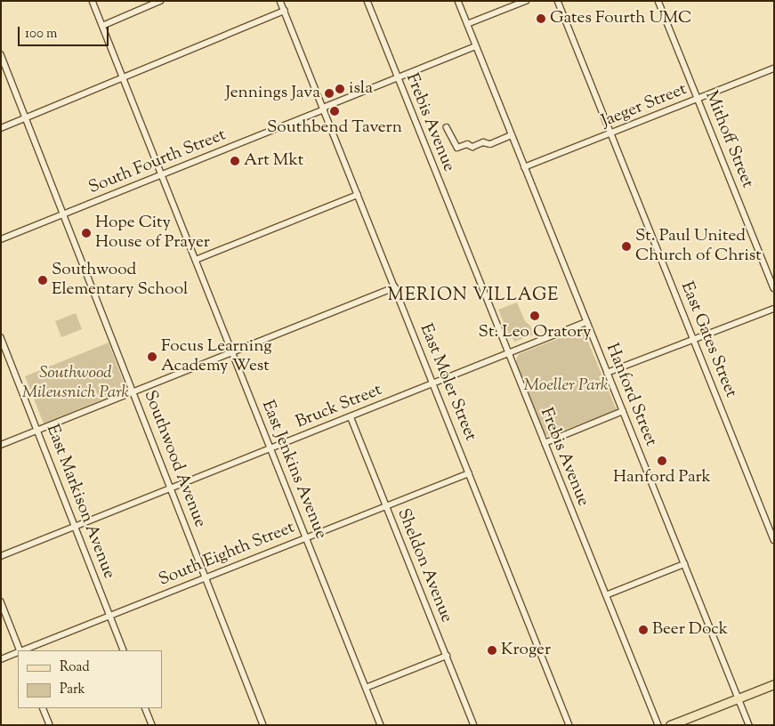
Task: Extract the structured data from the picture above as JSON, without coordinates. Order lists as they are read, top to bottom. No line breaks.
{"streets":{"street":["Jaeger Street","Frebis Avenue","Mithoff Street","South Fourth Street","East Gates Street","East Moler Street","Hanford Street","Bruck Street","Southwood Avenue","East Jenkins Avenue","East Markison Avenue","South Eighth Street","Sheldon Avenue"]},"crossings":[["Jaeger Street","Mithoff Street"],["Jaeger Street","East Gates Street"],["Jaeger Street","Hanford Street"],["Frebis Avenue","South Fourth Street"],["Frebis Avenue","Bruck Street"],["South Fourth Street","East Moler Street"],["South Fourth Street","Hanford Street"],["South Fourth Street","Southwood Avenue"],["South Fourth Street","East Jenkins Avenue"],["East Moler Street","Bruck Street"],["East Moler Street","South Eighth Street"],["Hanford Street","Bruck Street"],["Bruck Street","Southwood Avenue"],["Bruck Street","East Jenkins Avenue"],["Bruck Street","East Markison Avenue"],["Bruck Street","Sheldon Avenue"],["Southwood Avenue","South Eighth Street"],["East Jenkins Avenue","South Eighth Street"],["East Markison Avenue","South Eighth Street"],["South Eighth Street","Sheldon Avenue"]],"districts":["MERION VILLAGE"],"parks":["Southwood Mileusnich Park","Moeller Park"],"places":["Gates Fourth UMC","isla","Jennings Java","Southbend Tavern","Art Mkt","Hope City House of Prayer","St. Paul United Church of Christ","Southwood Elementary School","St. Leo Oratory","Focus Learning Academy West","Hanford Park","Beer Dock","Kroger"],"legend":["Road","Park"],"scale_bar":"100 m"}
